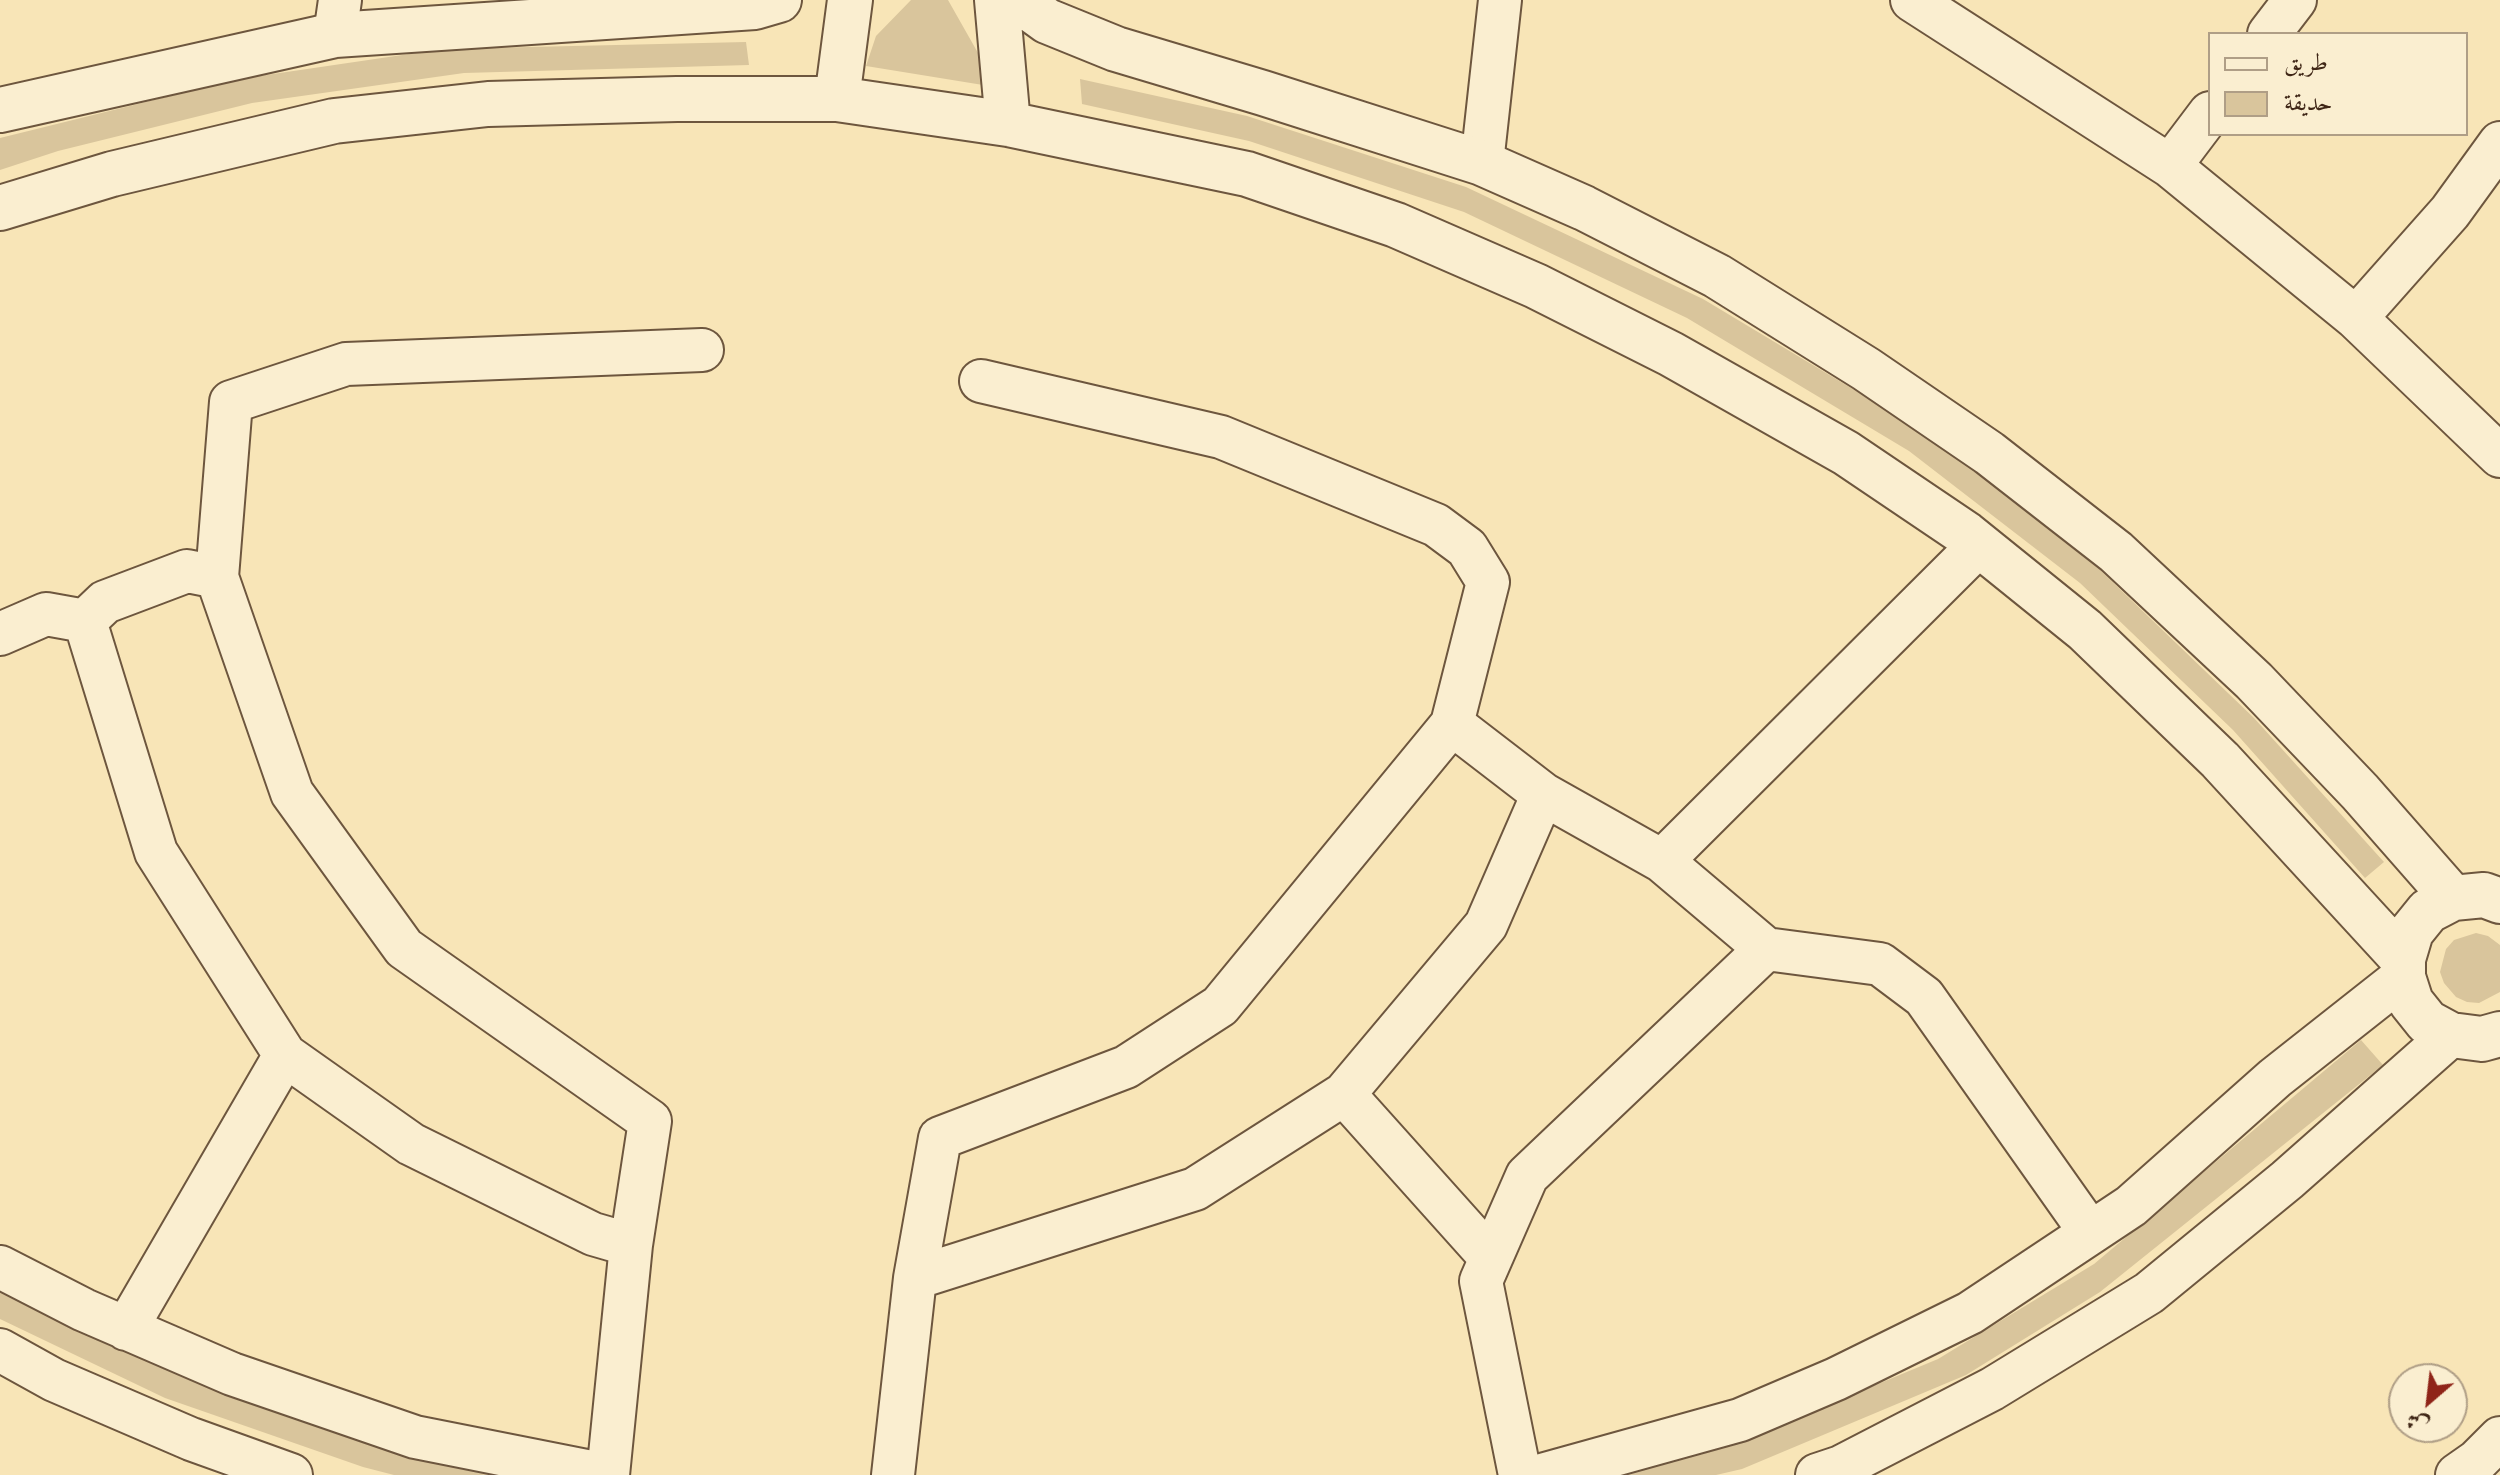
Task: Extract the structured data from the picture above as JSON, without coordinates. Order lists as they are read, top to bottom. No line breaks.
{"legend":["طريق","حديقة"],"north":"bottom left"}
